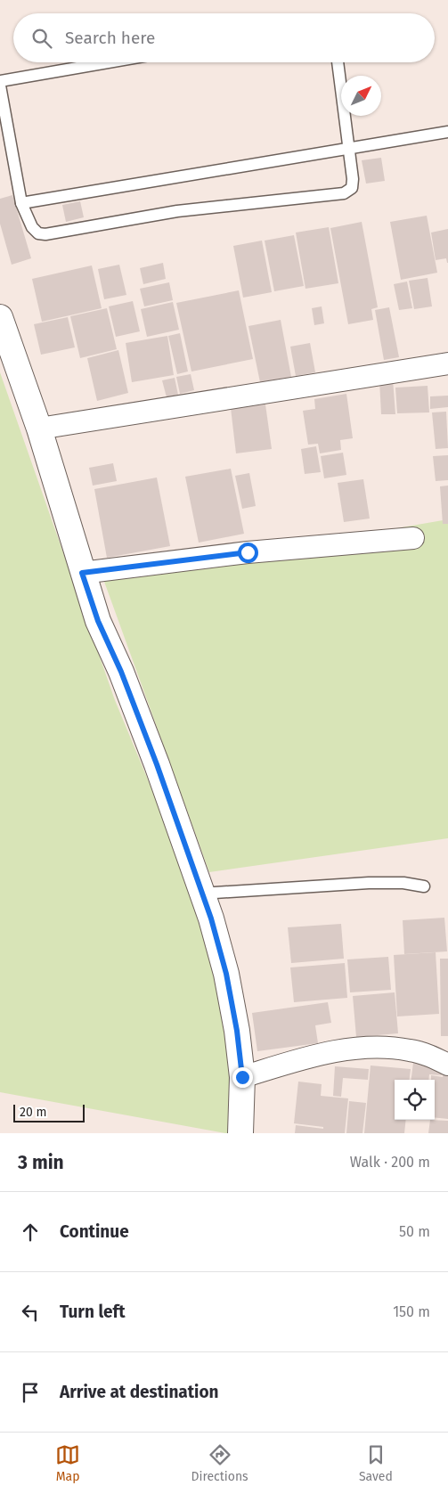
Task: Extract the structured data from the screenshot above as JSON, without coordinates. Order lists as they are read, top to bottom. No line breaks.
{"scale_bar":"20 m","north":"top right","page":{"search":"Search here","scale":"20 m","heading":["3 min","Walk · 200 m"],"list":[["Continue","50 m"],["Turn left","150 m"],"Arrive at destination"],"nav":["Map","Directions","Saved"]}}
